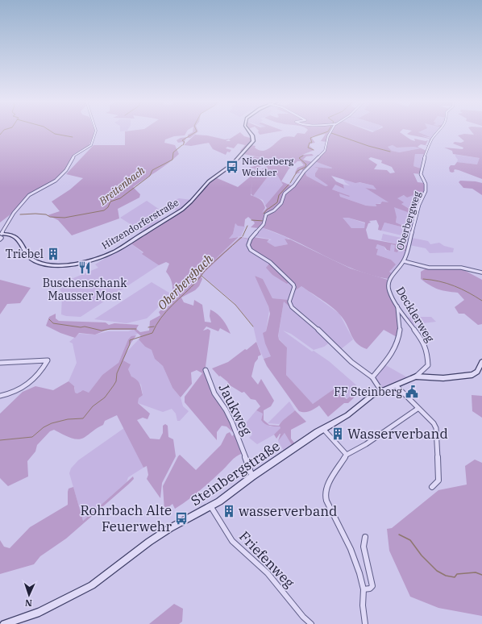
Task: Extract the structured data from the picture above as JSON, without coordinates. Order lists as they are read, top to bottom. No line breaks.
{"streets":{"main road":["Hitzendorferstraße","Steinbergstraße"],"street":["Oberbergweg","Decklerweg","Jaukweg","Friefenweg"]},"crossings":[["Oberbergweg","Decklerweg"],["Decklerweg","Steinbergstraße"],["Jaukweg","Steinbergstraße"],["Steinbergstraße","Friefenweg"]],"water":["Breitenbach","Oberbergbach"],"places":{"bus stop":["Niederberg Weixler","Rohrbach Alte Feuerwehr"],"building":["Triebel","Wasserverband","wasserverband"],"restaurant":["Buschenschank Mausser Most"],"public building":["FF Steinberg"]},"north":"bottom"}
